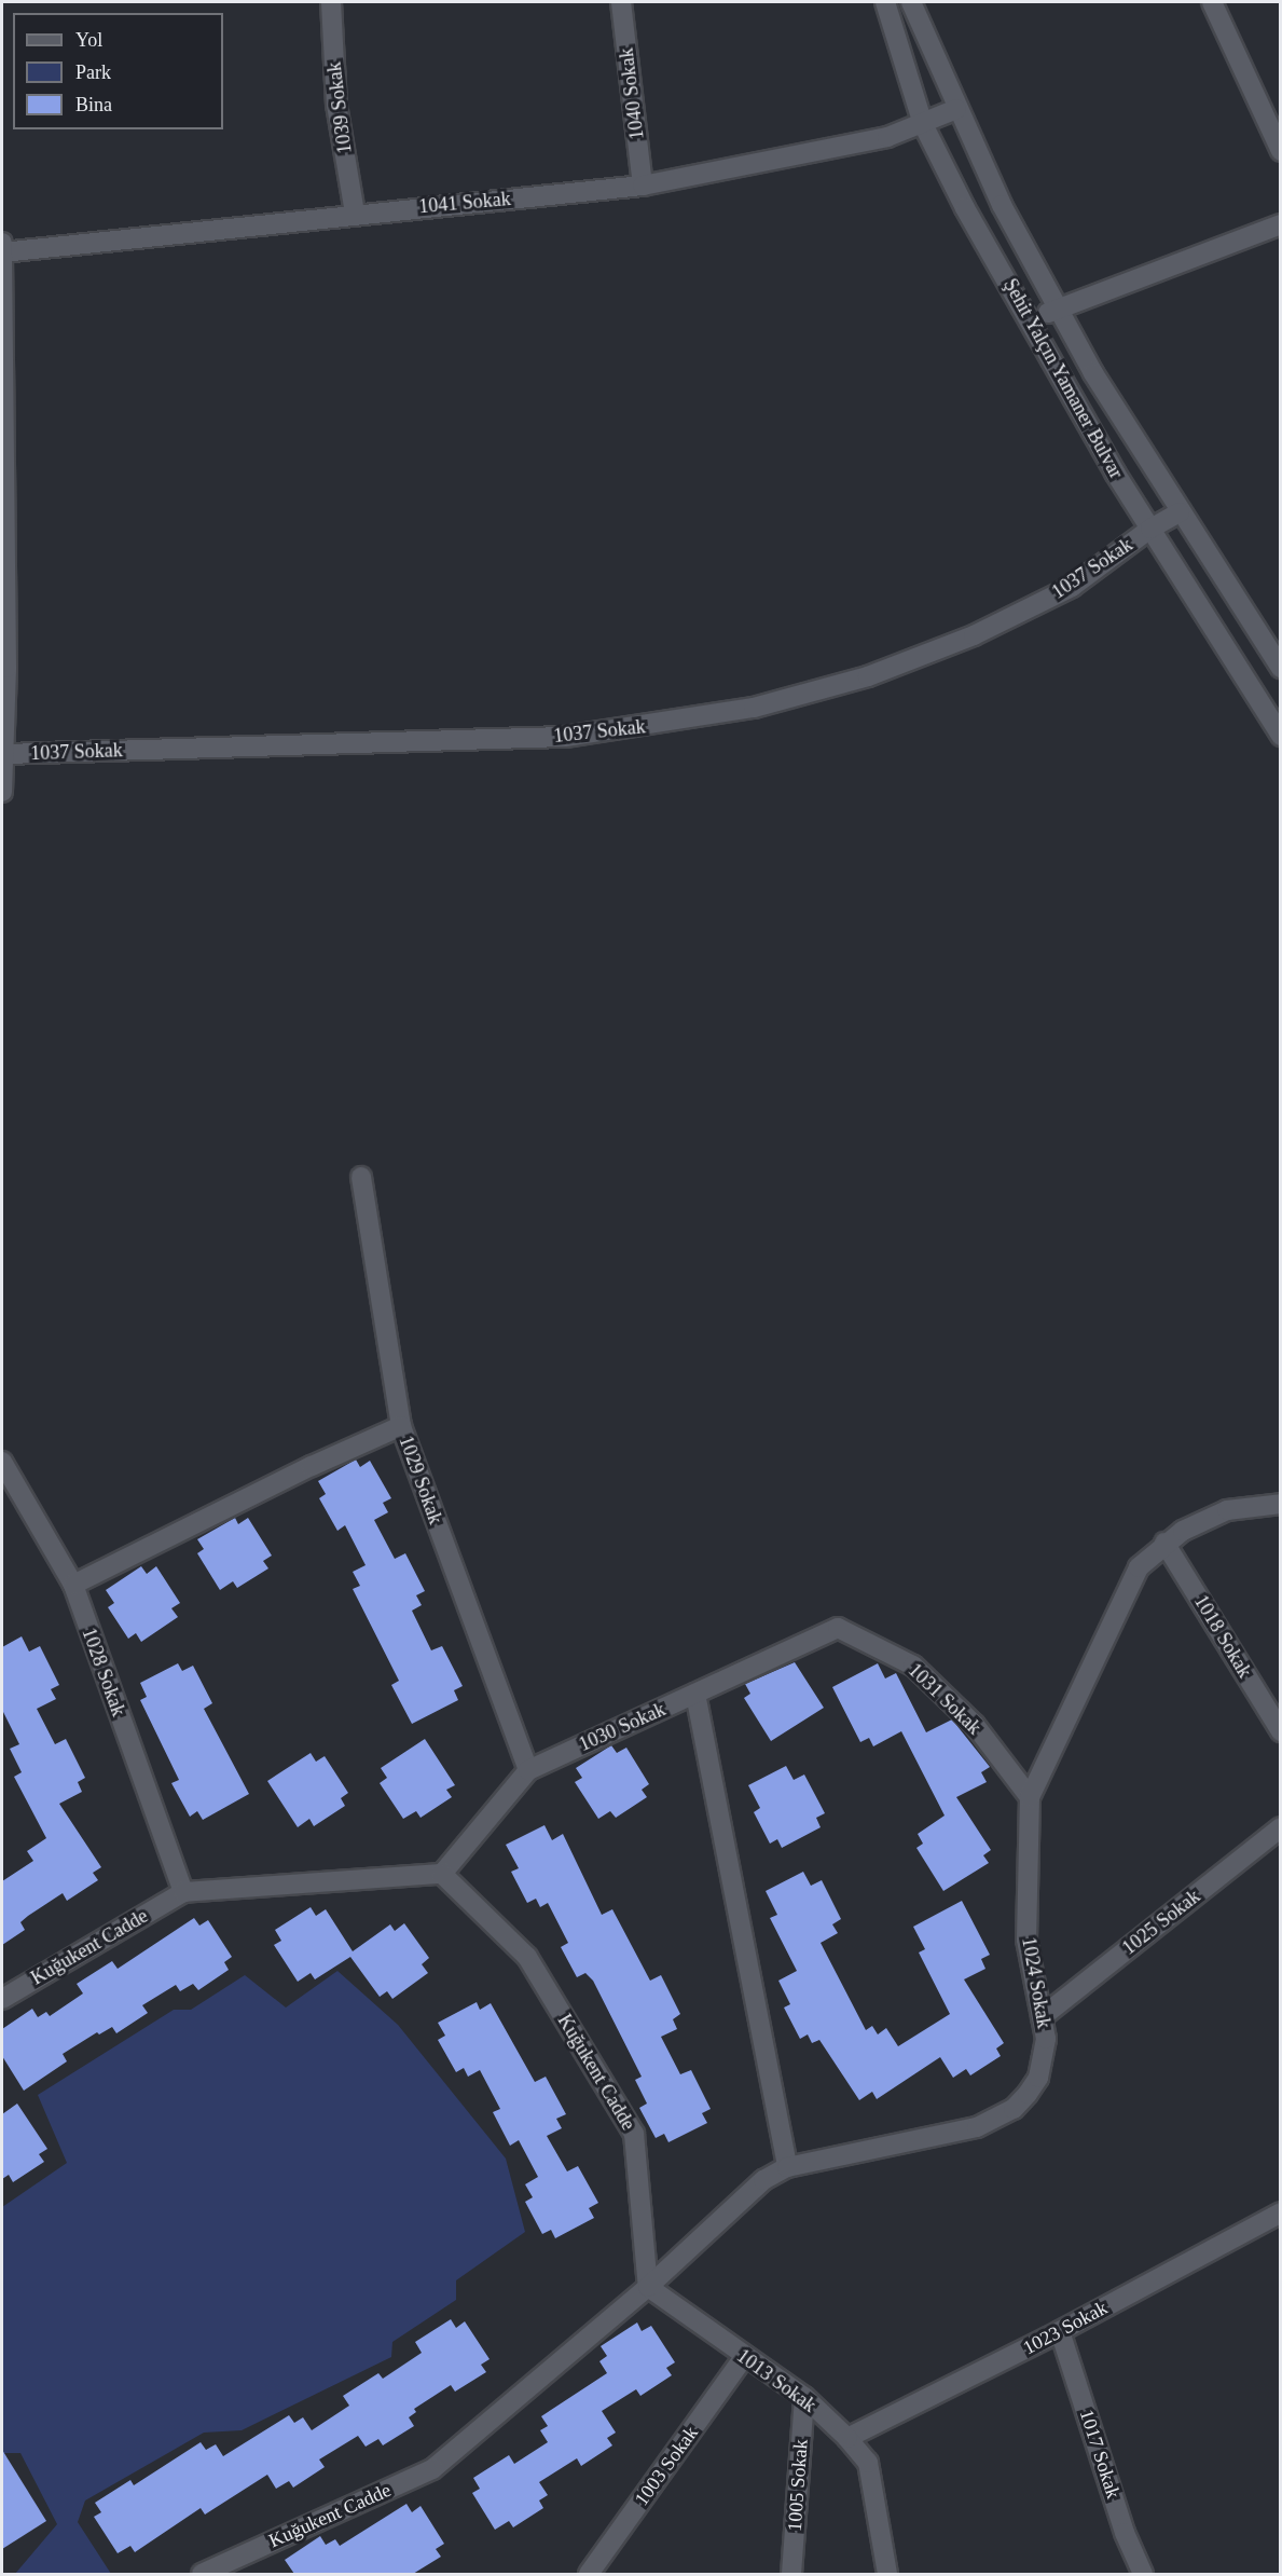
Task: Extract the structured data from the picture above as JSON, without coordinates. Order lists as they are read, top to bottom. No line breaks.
{"streets":{"street":["1040 Sokak","1039 Sokak","1041 Sokak","Şehit Yalçın Yamaner Bulvar","1037 Sokak","1029 Sokak","1018 Sokak","1028 Sokak","1031 Sokak","1030 Sokak","1025 Sokak","Kuğukent Cadde","1024 Sokak","1023 Sokak","1013 Sokak","1017 Sokak","1003 Sokak","1005 Sokak"]},"crossings":[["1040 Sokak","1041 Sokak"],["1039 Sokak","1041 Sokak"],["1041 Sokak","Şehit Yalçın Yamaner Bulvar"],["Şehit Yalçın Yamaner Bulvar","1037 Sokak"],["1029 Sokak","1030 Sokak"],["1018 Sokak","1024 Sokak"],["1028 Sokak","Kuğukent Cadde"],["1031 Sokak","1030 Sokak"],["1031 Sokak","1024 Sokak"],["1030 Sokak","Kuğukent Cadde"],["1025 Sokak","1024 Sokak"],["Kuğukent Cadde","1024 Sokak"],["Kuğukent Cadde","1013 Sokak"],["1024 Sokak","1013 Sokak"],["1023 Sokak","1013 Sokak"],["1023 Sokak","1017 Sokak"],["1013 Sokak","1003 Sokak"],["1013 Sokak","1005 Sokak"]],"legend":["Yol","Park","Bina"]}
